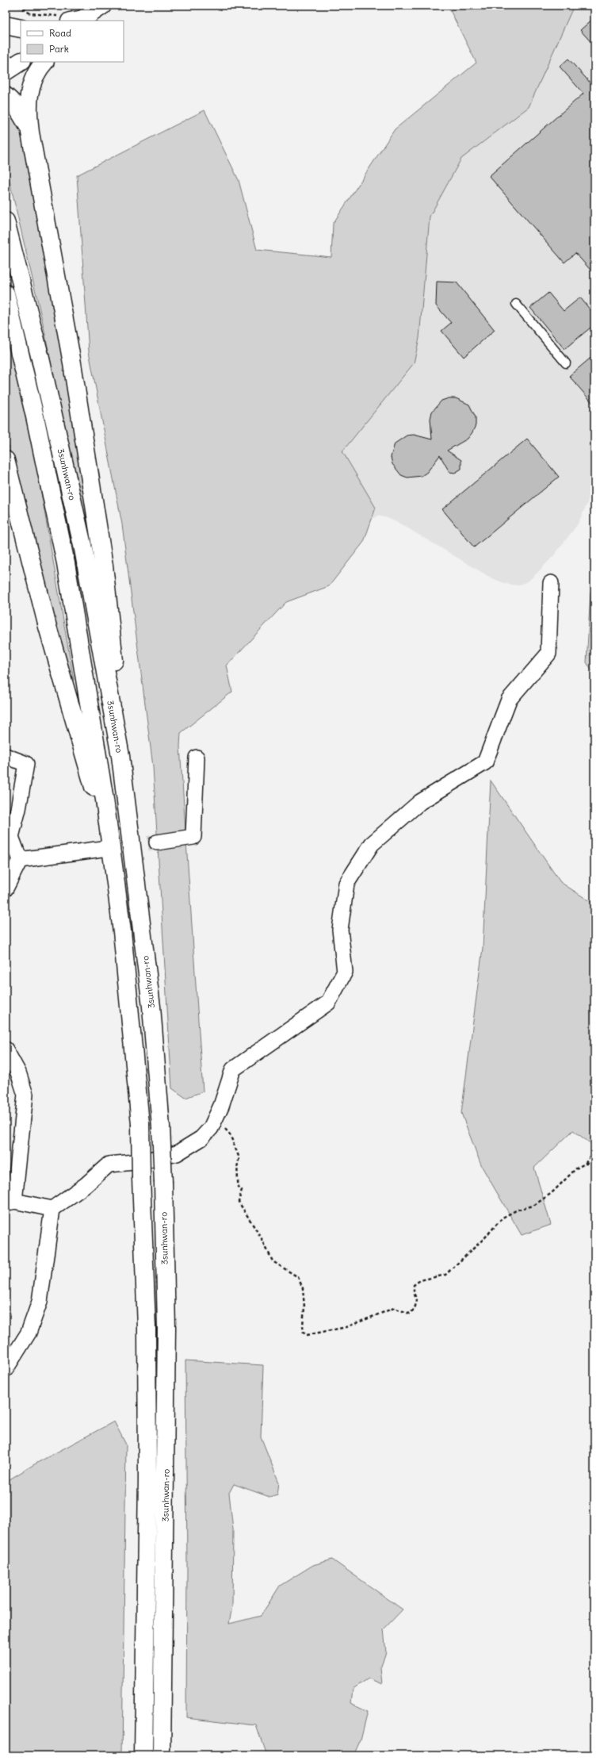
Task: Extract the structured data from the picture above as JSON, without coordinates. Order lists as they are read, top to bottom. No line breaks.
{"streets":{"main road":["3sunhwan-ro"]},"legend":["Road","Park"]}
